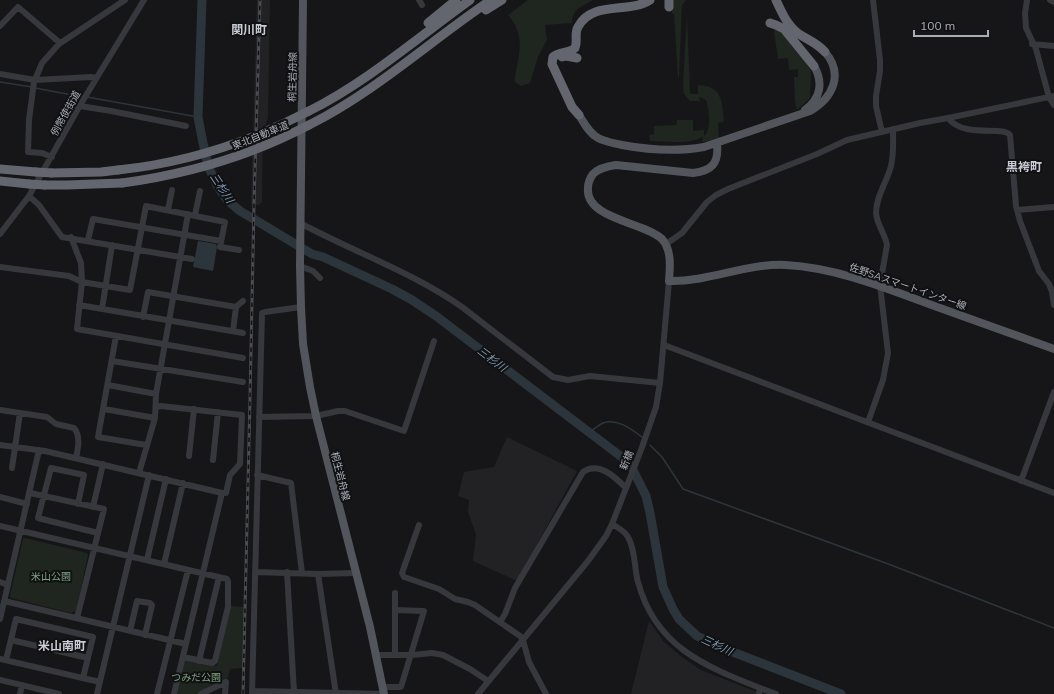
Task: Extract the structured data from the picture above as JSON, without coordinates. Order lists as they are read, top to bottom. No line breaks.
{"streets":{"highway":["東北自動車道"],"main road":["桐生岩舟線","佐野SAスマートインター線"],"street":["例幣使街道","新橋"]},"crossings":[["佐野SAスマートインター線","新橋"]],"districts":["関川町","黒袴町","米山南町"],"water":["三杉川"],"parks":["米山公園","つみだ公園"],"scale_bar":"100 m"}
